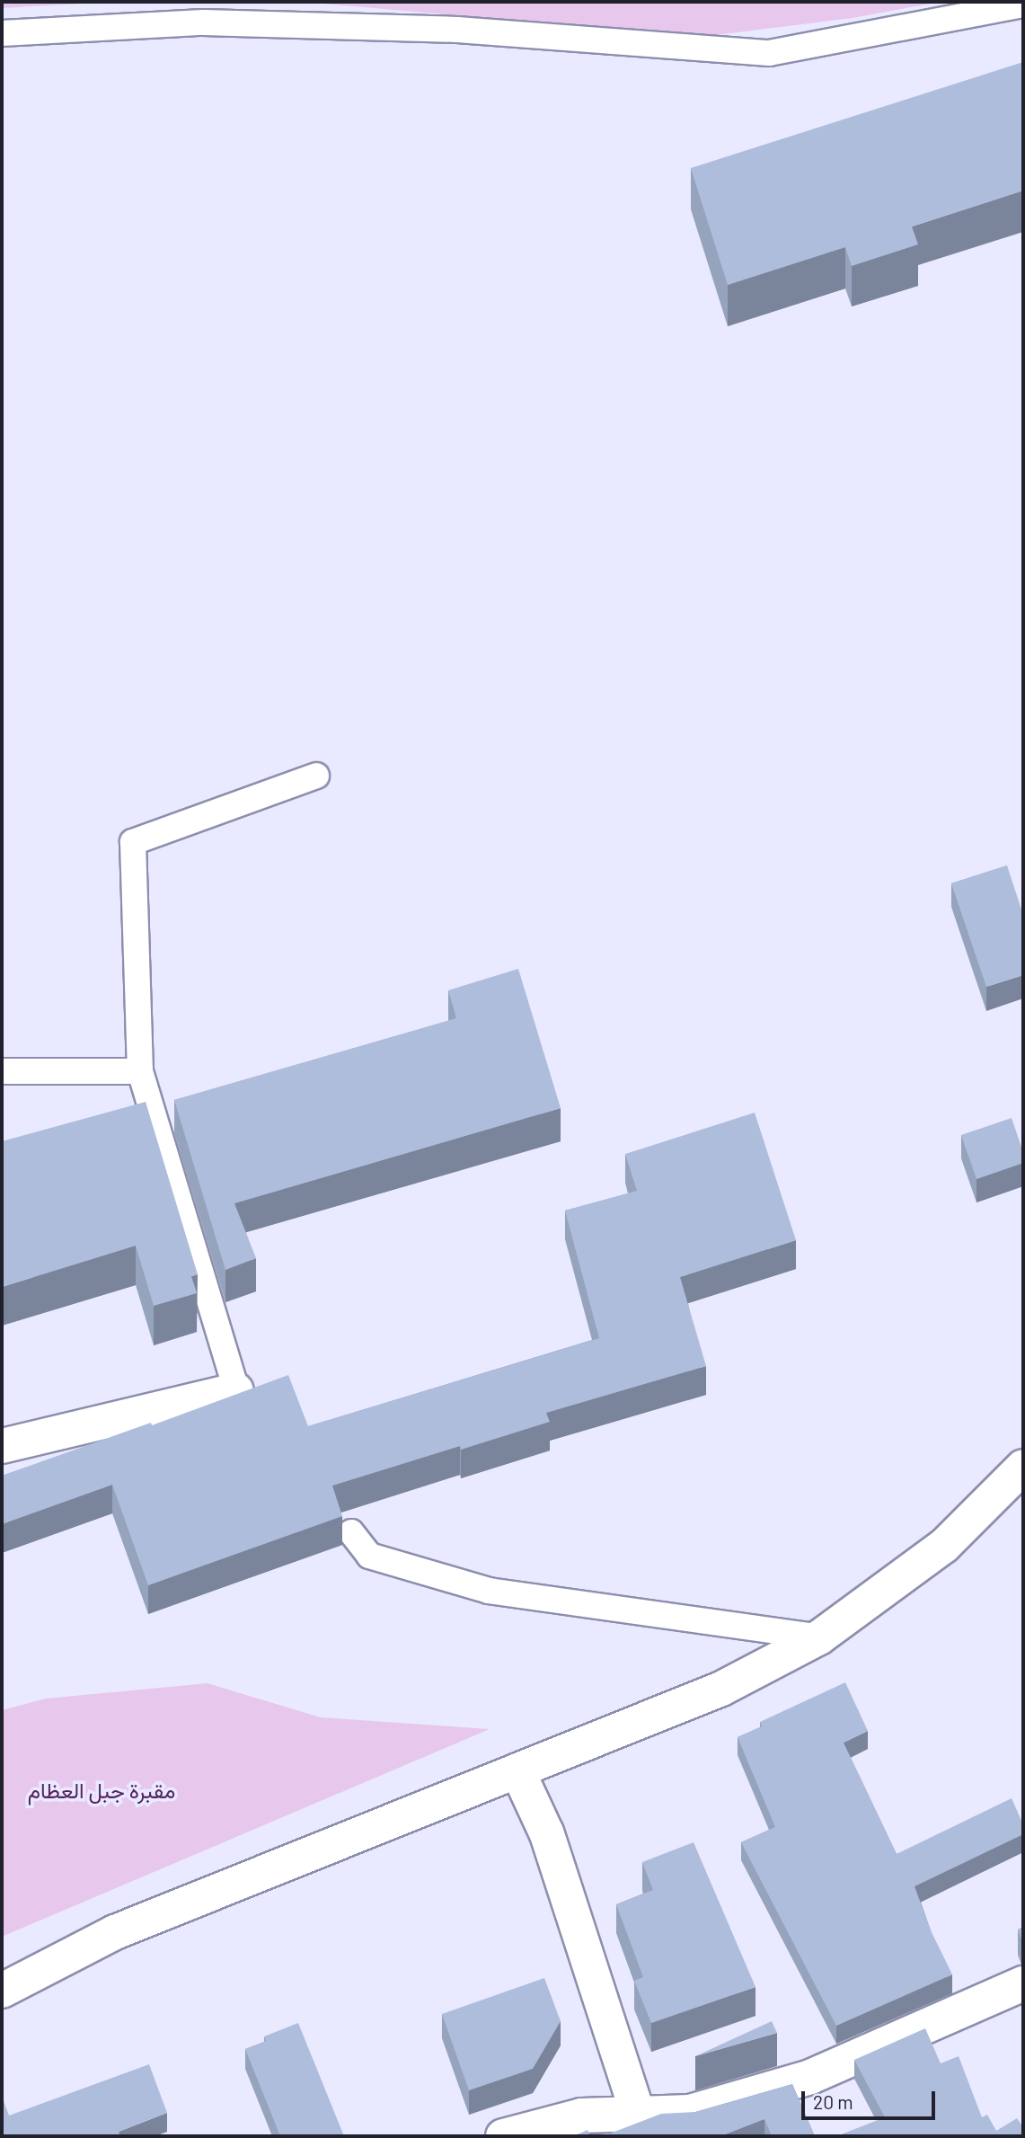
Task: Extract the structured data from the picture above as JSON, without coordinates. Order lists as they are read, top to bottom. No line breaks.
{"parks":["مقبرة جبل العظام"],"scale_bar":"20 m"}
